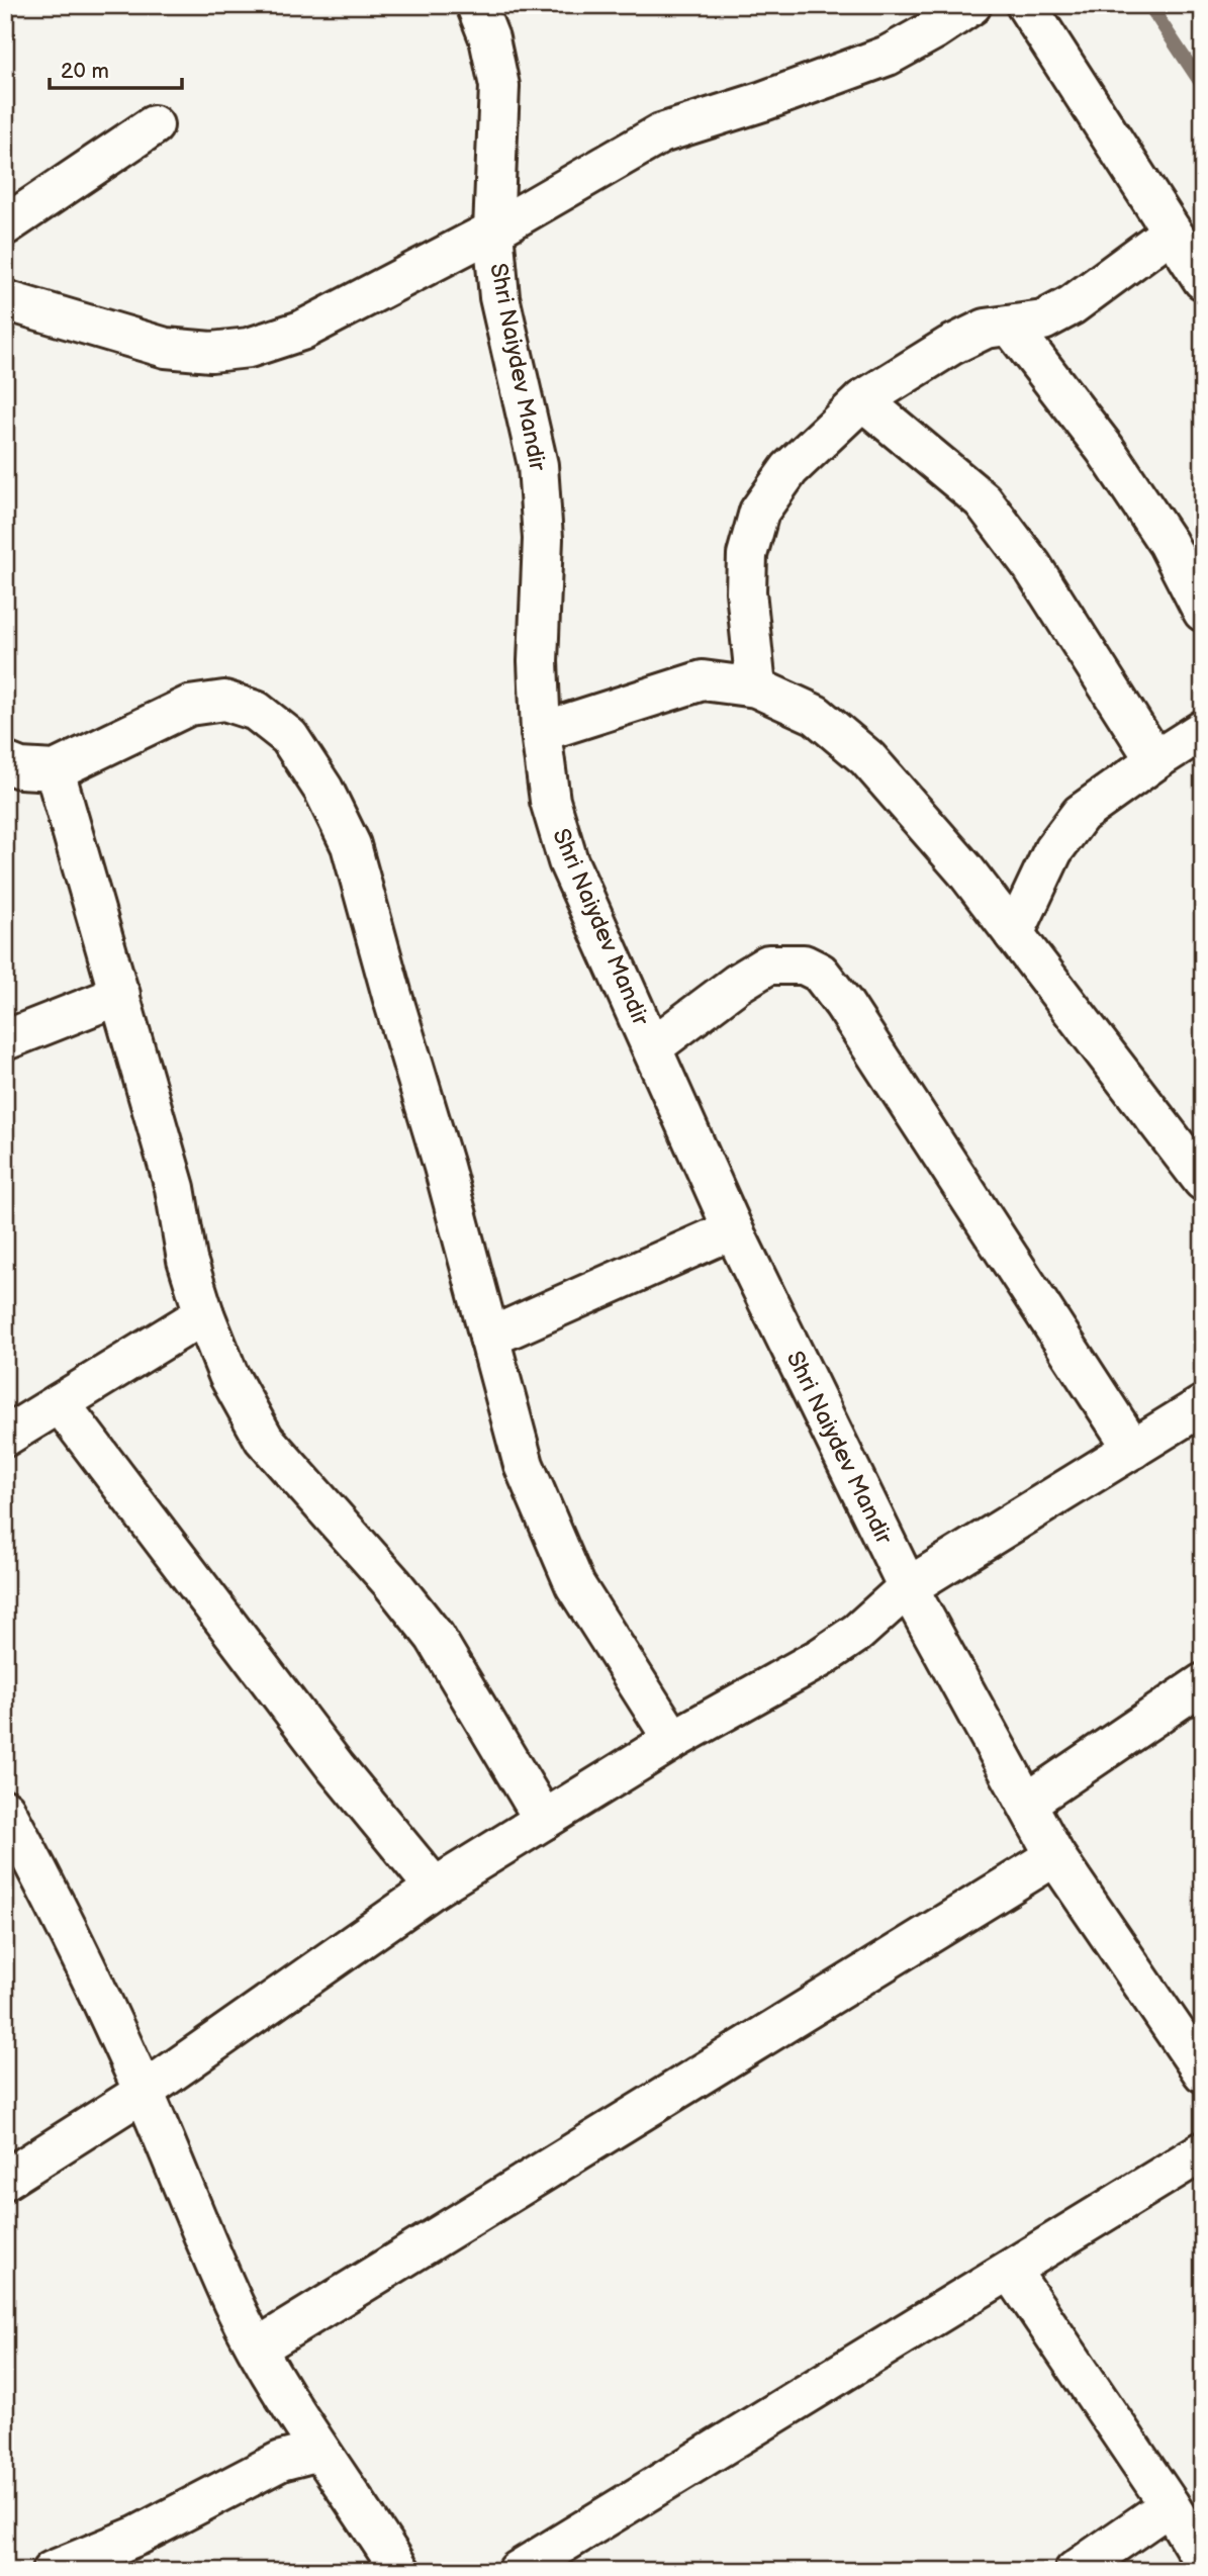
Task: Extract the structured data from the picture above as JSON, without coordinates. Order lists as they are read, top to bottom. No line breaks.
{"streets":{"street":["Shri Naiydev Mandir"]},"scale_bar":"20 m"}
